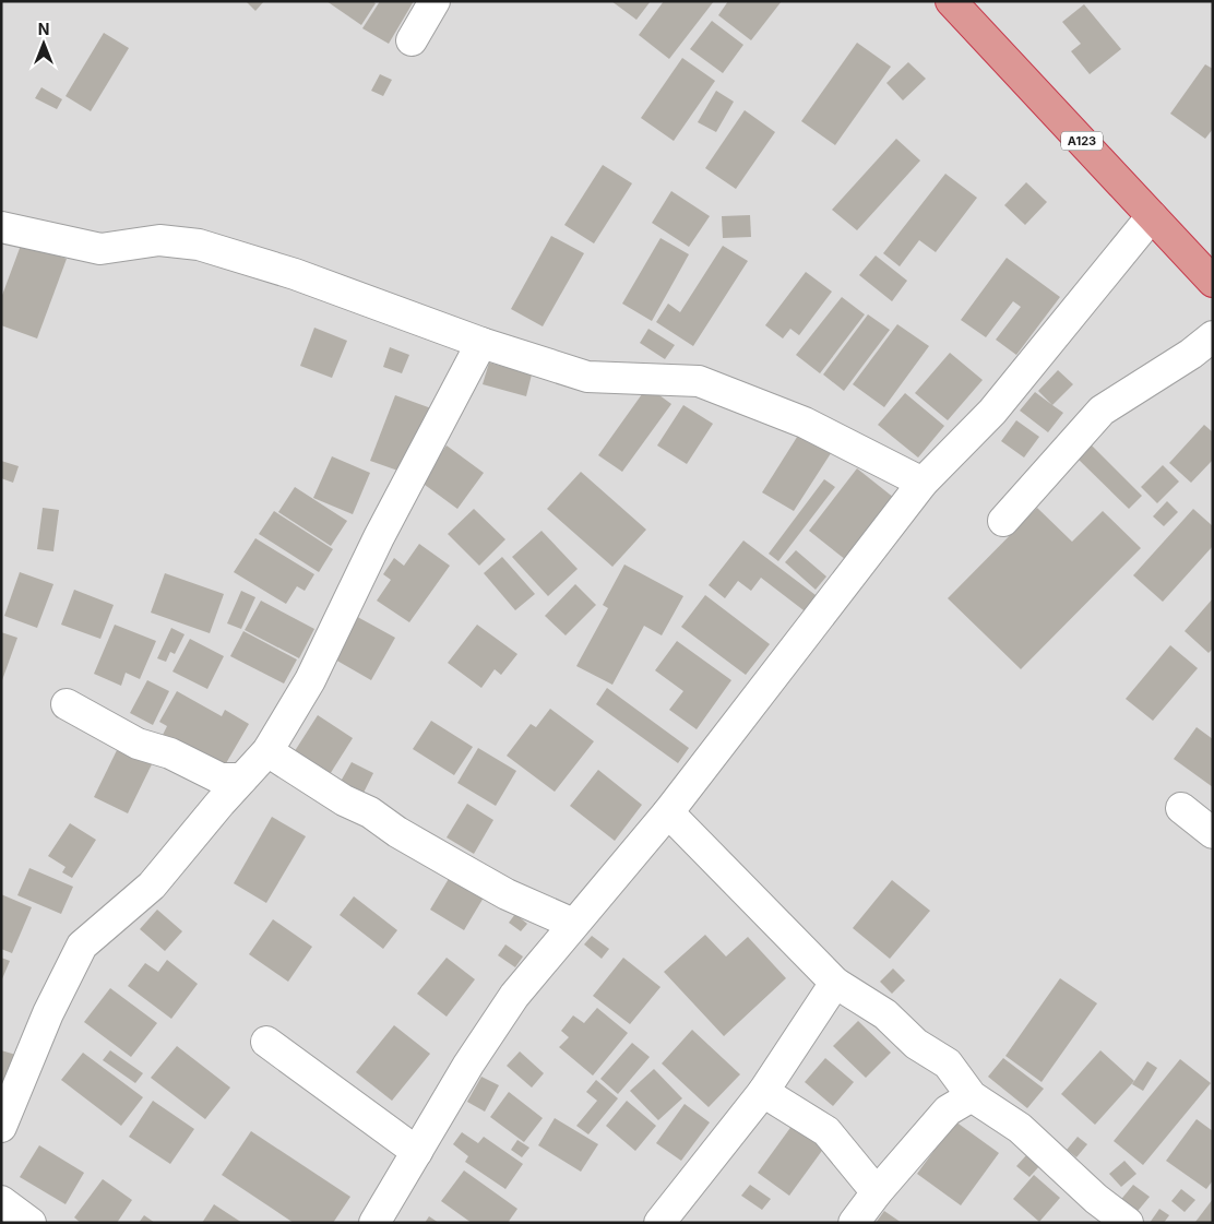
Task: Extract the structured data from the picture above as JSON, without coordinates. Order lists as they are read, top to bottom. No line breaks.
{"streets":{"highway":["A123"]},"north":"top"}
